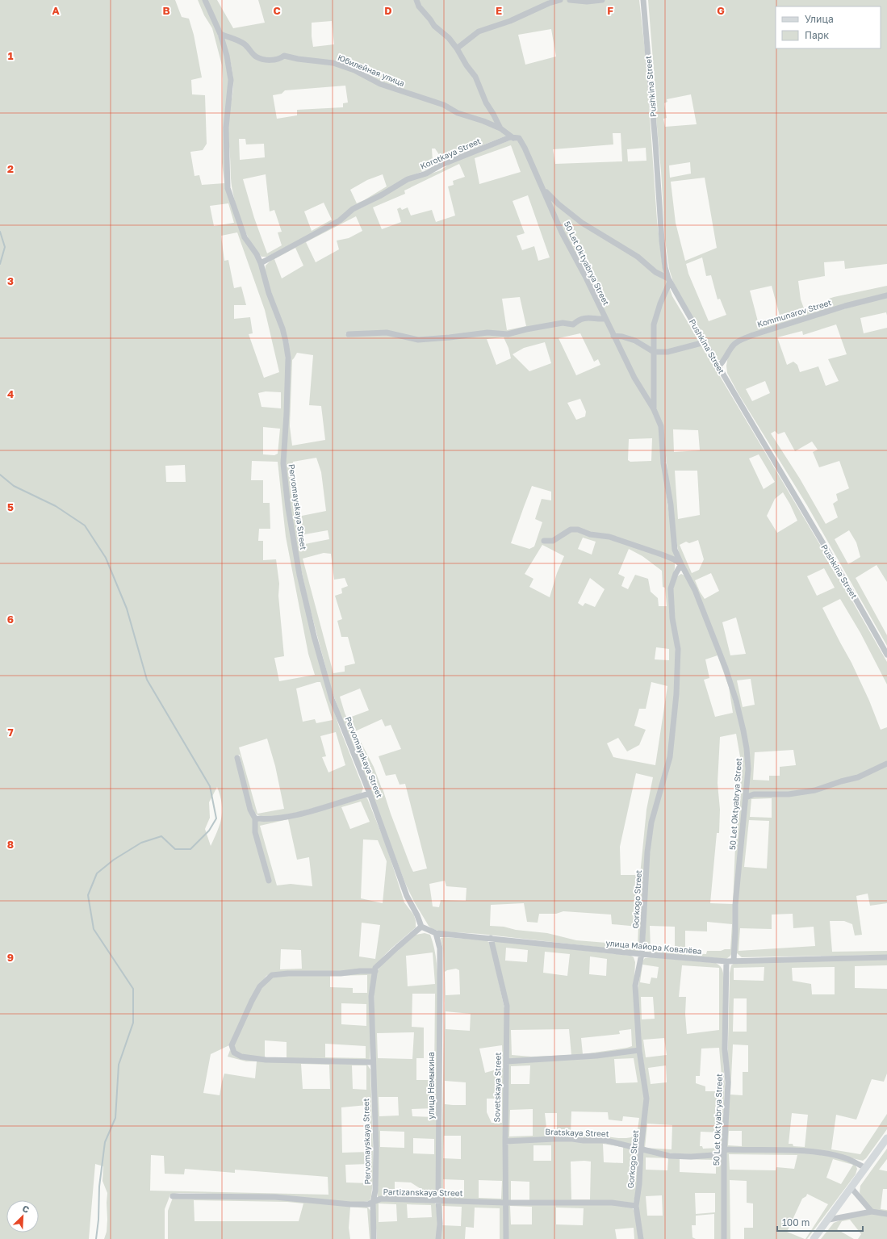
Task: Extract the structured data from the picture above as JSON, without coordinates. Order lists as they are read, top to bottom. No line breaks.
{"streets":{"street":["Юбилейная улица","Pushkina Street","Korotkaya Street","50 Let Oktyabrya Street","Kommunarov Street","Pervomayskaya Street","Gorkogo Street","улица Майора Ковалёва","улица Немыкина","Sovetskaya Street","Bratskaya Street","Partizanskaya Street"]},"crossings":[["Юбилейная улица","50 Let Oktyabrya Street"],["Юбилейная улица","Pervomayskaya Street"],["Pushkina Street","Kommunarov Street"],["Korotkaya Street","50 Let Oktyabrya Street"],["Korotkaya Street","Pervomayskaya Street"],["50 Let Oktyabrya Street","Gorkogo Street"],["50 Let Oktyabrya Street","улица Майора Ковалёва"],["50 Let Oktyabrya Street","Bratskaya Street"],["Pervomayskaya Street","улица Майора Ковалёва"],["Pervomayskaya Street","Partizanskaya Street"],["Gorkogo Street","улица Майора Ковалёва"],["Gorkogo Street","Bratskaya Street"],["Gorkogo Street","Partizanskaya Street"],["улица Майора Ковалёва","улица Немыкина"],["улица Майора Ковалёва","Sovetskaya Street"],["улица Немыкина","Partizanskaya Street"],["Sovetskaya Street","Bratskaya Street"],["Sovetskaya Street","Partizanskaya Street"]],"legend":["Улица","Парк"],"scale_bar":"100 m","north":"top right","grid":{"columns":["A","B","C","D","E","F","G"],"rows":["1","2","3","4","5","6","7","8","9"]}}
